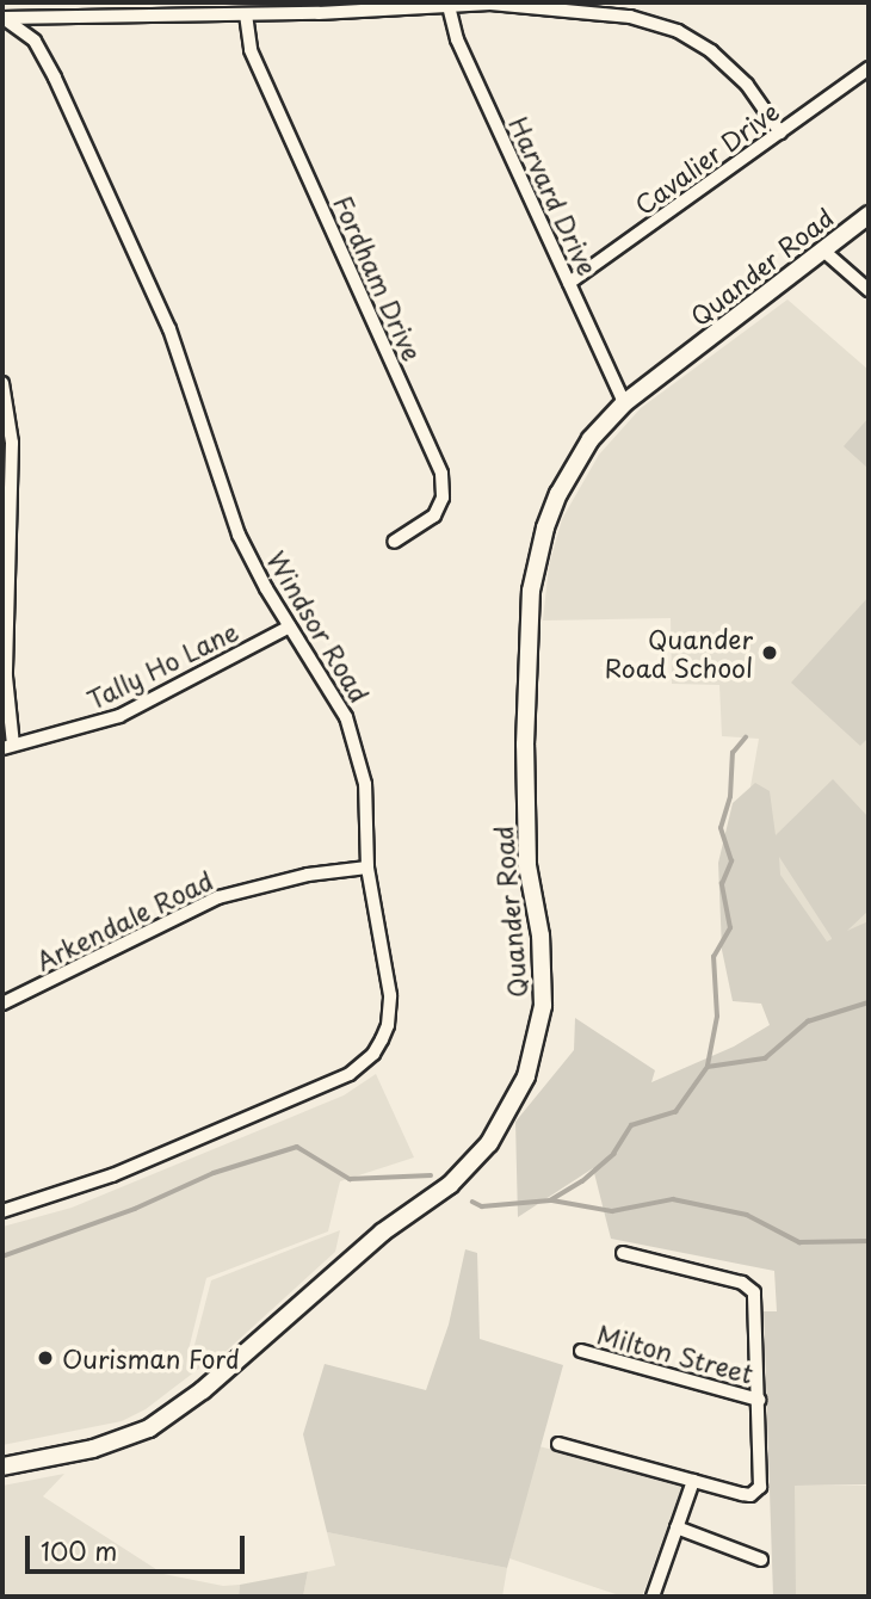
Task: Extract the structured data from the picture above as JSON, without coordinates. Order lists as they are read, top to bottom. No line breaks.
{"streets":{"street":["Cavalier Drive","Harvard Drive","Quander Road","Fordham Drive","Windsor Road","Tally Ho Lane","Arkendale Road","Milton Street"]},"crossings":[["Cavalier Drive","Harvard Drive"],["Harvard Drive","Quander Road"],["Windsor Road","Tally Ho Lane"],["Windsor Road","Arkendale Road"]],"places":["Quander Road School","Ourisman Ford"],"scale_bar":"100 m"}
